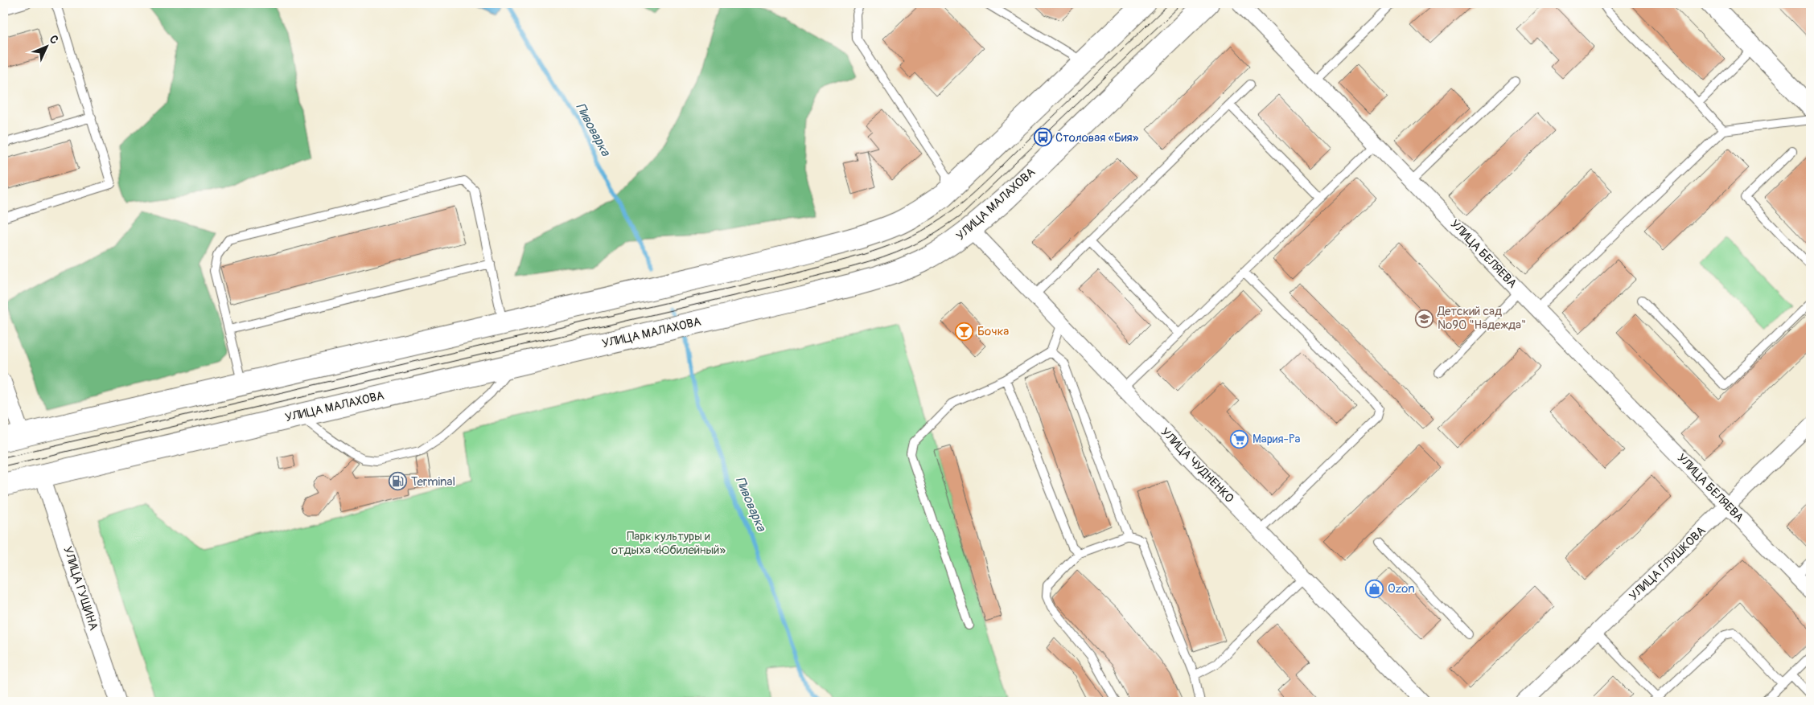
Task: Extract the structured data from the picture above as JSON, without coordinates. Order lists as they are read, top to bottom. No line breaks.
{"streets":{"main road":["УЛИЦА МАЛАХОВА"],"street":["УЛИЦА БЕЛЯЕВА","УЛИЦА ЧУДНЕНКО","УЛИЦА ГЛУШКОВА","УЛИЦА ГУЩИНА"]},"crossings":[["УЛИЦА МАЛАХОВА","УЛИЦА ЧУДНЕНКО"],["УЛИЦА МАЛАХОВА","УЛИЦА ГУЩИНА"],["УЛИЦА БЕЛЯЕВА","УЛИЦА ГЛУШКОВА"]],"water":["Пивоварка"],"parks":["Парк культуры и отдыха «Юбилейный»"],"places":{"bus stop":["Столовая «Бия»"],"school or university":["Детский сад №90 \"Надежда\""],"bar":["Бочка"],"supermarket":["Мария-Ра"],"fuel station":["Terminal"],"shop":["Ozon"]},"north":"top right"}
